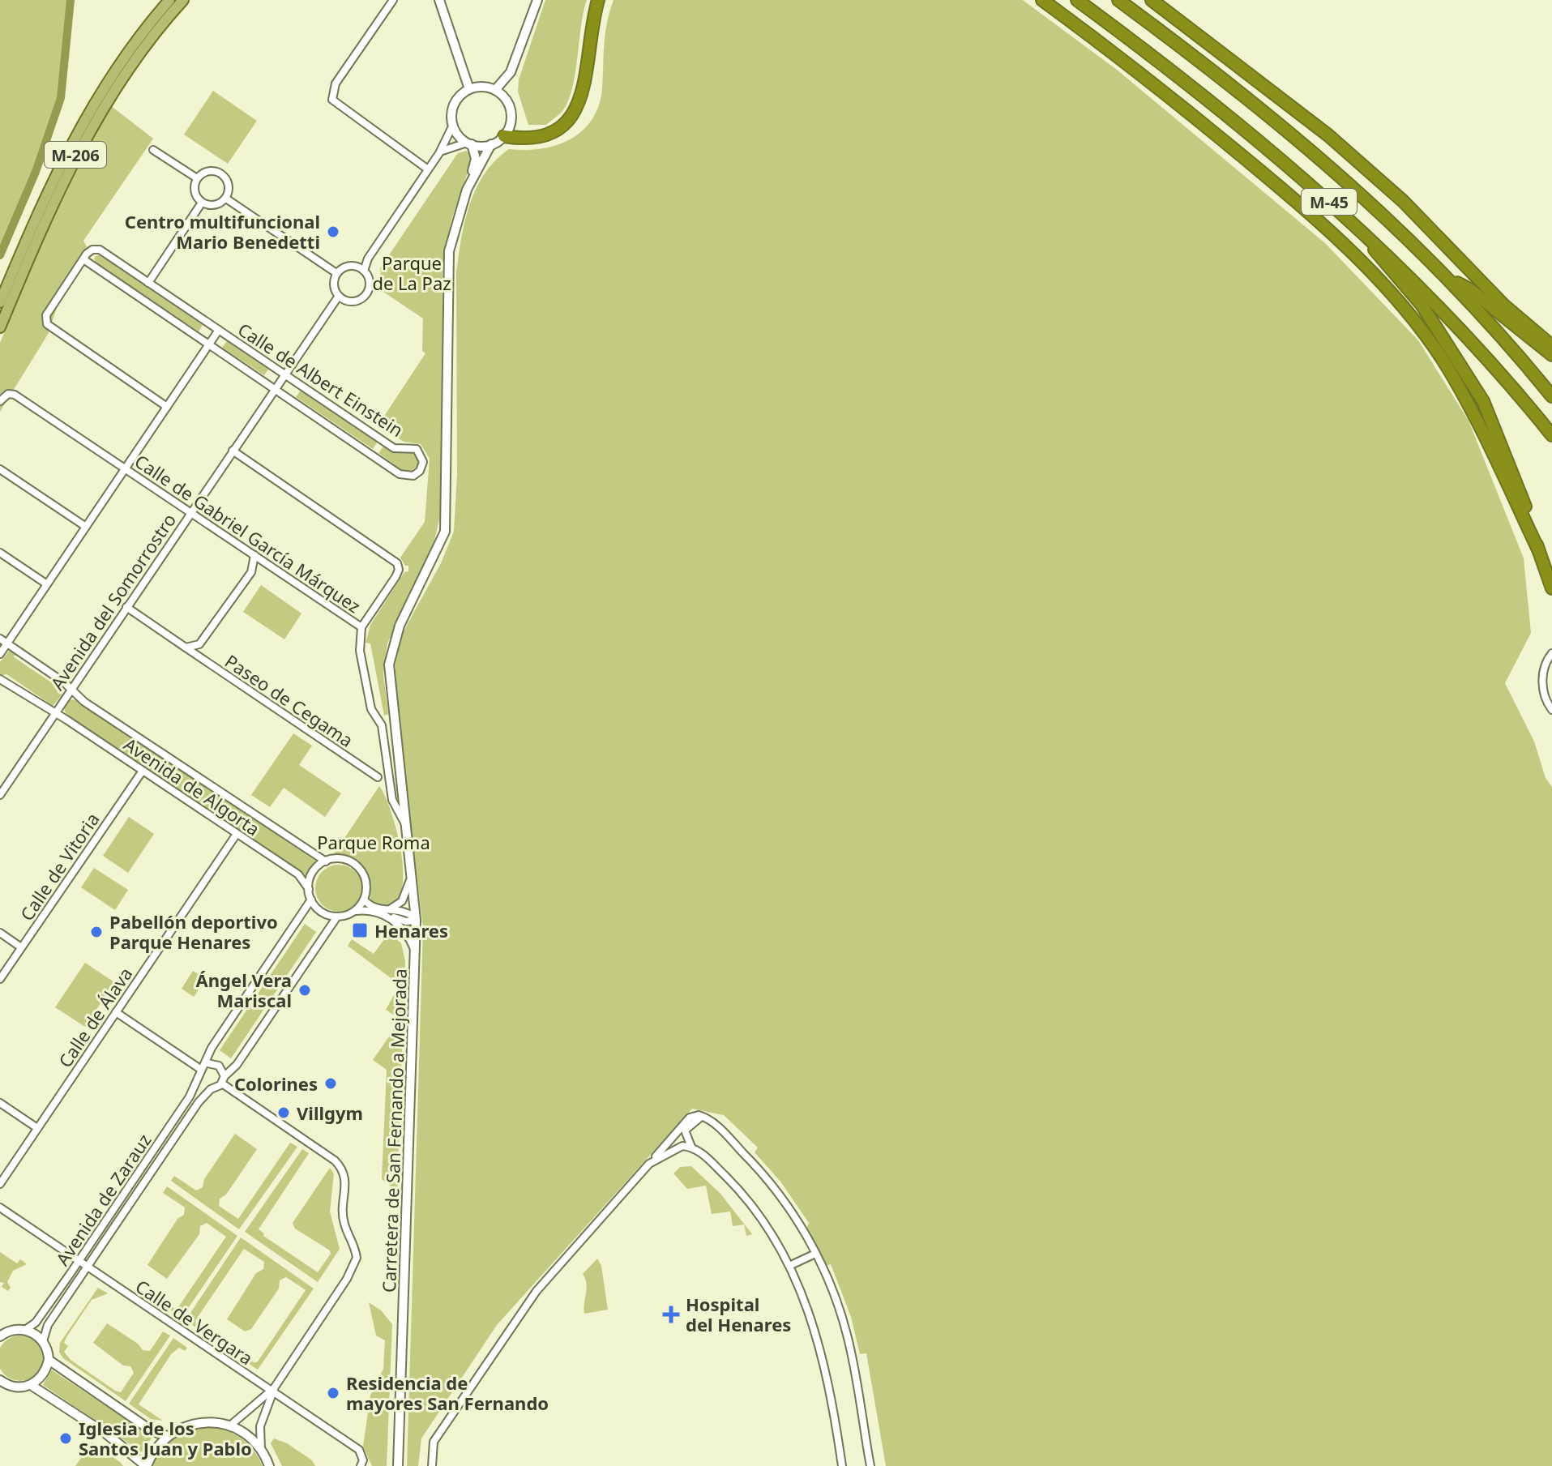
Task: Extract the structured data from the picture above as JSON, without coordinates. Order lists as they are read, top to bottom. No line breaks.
{"streets":{"highway":["M-45"],"main road":["M-206"],"street":["Calle de Albert Einstein","Calle de Gabriel García Márquez","Avenida del Somorrostro","Paseo de Cegama","Avenida de Algorta","Calle de Vitoria","Calle de Álava","Carretera de San Fernando a Mejorada","Avenida de Zarauz","Calle de Vergara"]},"crossings":[["Calle de Albert Einstein","Avenida del Somorrostro"],["Calle de Gabriel García Márquez","Avenida del Somorrostro"],["Calle de Gabriel García Márquez","Carretera de San Fernando a Mejorada"],["Avenida del Somorrostro","Paseo de Cegama"],["Avenida del Somorrostro","Avenida de Algorta"],["Avenida de Algorta","Calle de Vitoria"],["Avenida de Algorta","Calle de Álava"],["Avenida de Algorta","Avenida de Zarauz"],["Avenida de Zarauz","Calle de Vergara"]],"parks":["Parque de La Paz","Parque Roma"],"places":{"other":["Centro multifuncional Mario Benedetti","Pabellón deportivo Parque Henares","Ángel Vera Mariscal","Colorines","Villgym","Residencia de mayores San Fernando","Iglesia de los Santos Juan y Pablo"],"transit":["Henares"],"health":["Hospital del Henares"]}}
